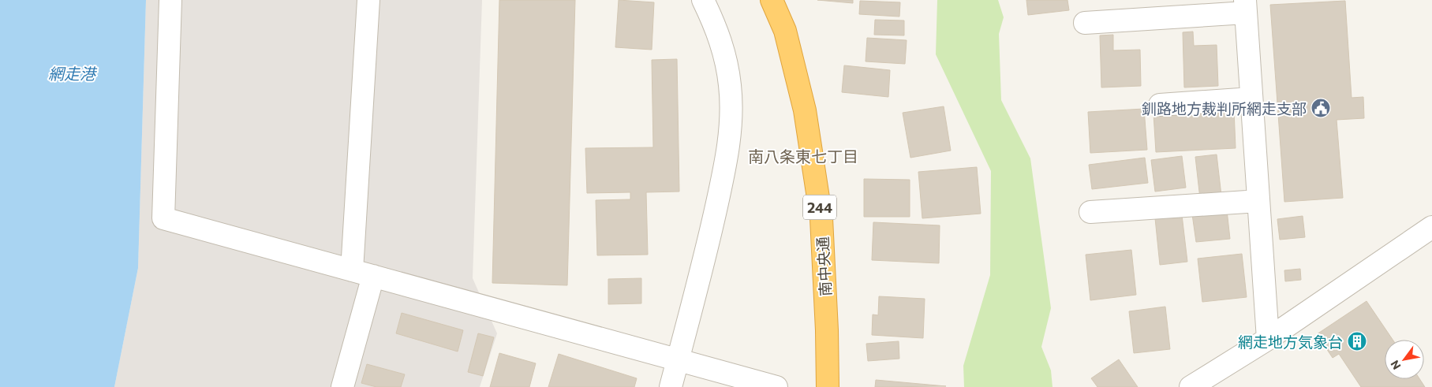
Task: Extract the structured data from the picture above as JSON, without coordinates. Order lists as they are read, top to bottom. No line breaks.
{"streets":{"highway":["244","南中央通"]},"districts":["南八条東七丁目"],"water":["網走港"],"places":{"public building":["釧路地方裁判所網走支部"],"building":["網走地方気象台"]},"north":"bottom left"}
